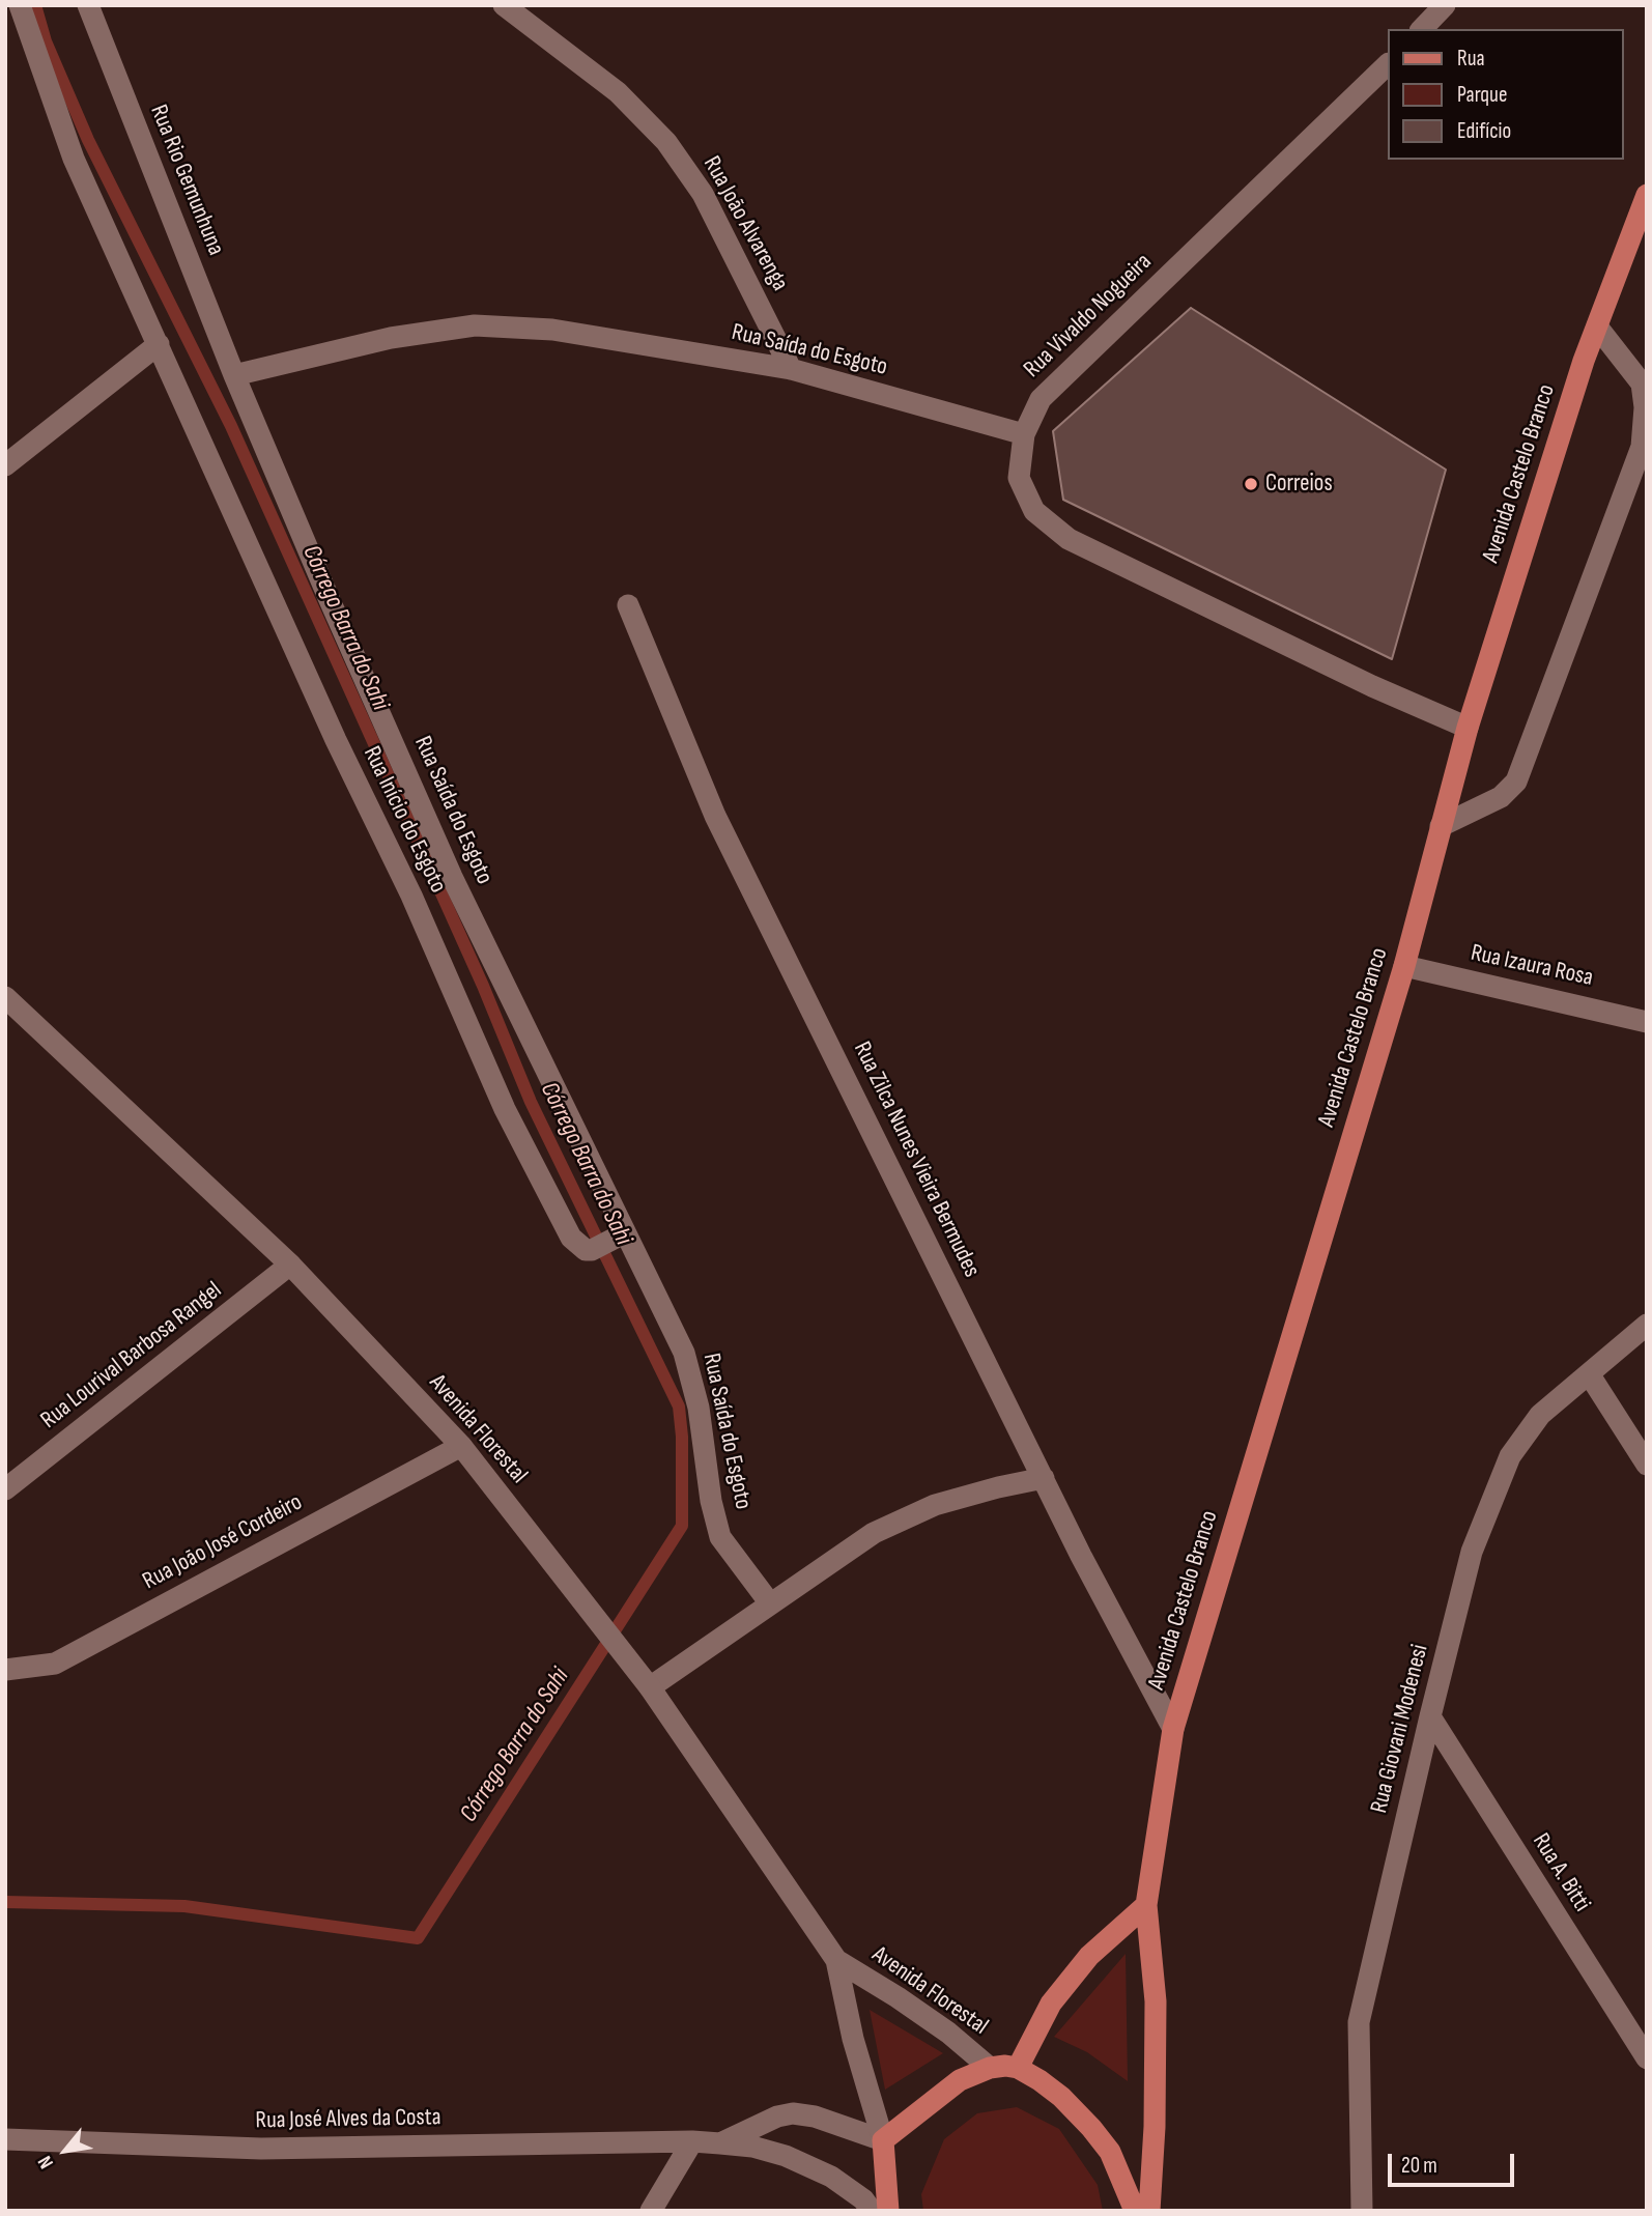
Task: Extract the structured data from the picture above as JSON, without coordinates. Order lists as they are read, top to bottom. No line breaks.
{"streets":{"main road":["Avenida Castelo Branco"],"street":["Rua Rio Gemunhuna","Rua João Alvarenga","Rua Vivaldo Nogueira","Rua Saída do Esgoto","Rua Início do Esgoto","Rua Izaura Rosa","Rua Zilca Nunes Vieira Bermudes","Rua Lourival Barbosa Rangel","Avenida Florestal","Rua João José Cordeiro","Rua Giovani Modenesi","Rua A. Bitti","Rua José Alves da Costa"]},"crossings":[["Rua Rio Gemunhuna","Rua Saída do Esgoto"],["Rua João Alvarenga","Rua Saída do Esgoto"],["Rua Vivaldo Nogueira","Rua Saída do Esgoto"],["Rua Vivaldo Nogueira","Avenida Castelo Branco"],["Rua Saída do Esgoto","Rua Início do Esgoto"],["Avenida Castelo Branco","Rua Izaura Rosa"],["Avenida Castelo Branco","Rua Zilca Nunes Vieira Bermudes"],["Rua Lourival Barbosa Rangel","Avenida Florestal"],["Avenida Florestal","Rua João José Cordeiro"],["Rua Giovani Modenesi","Rua A. Bitti"]],"water":["Córrego Barra do Sahi"],"places":["Correios"],"legend":["Rua","Parque","Edifício"],"scale_bar":"20 m","north":"bottom left"}
